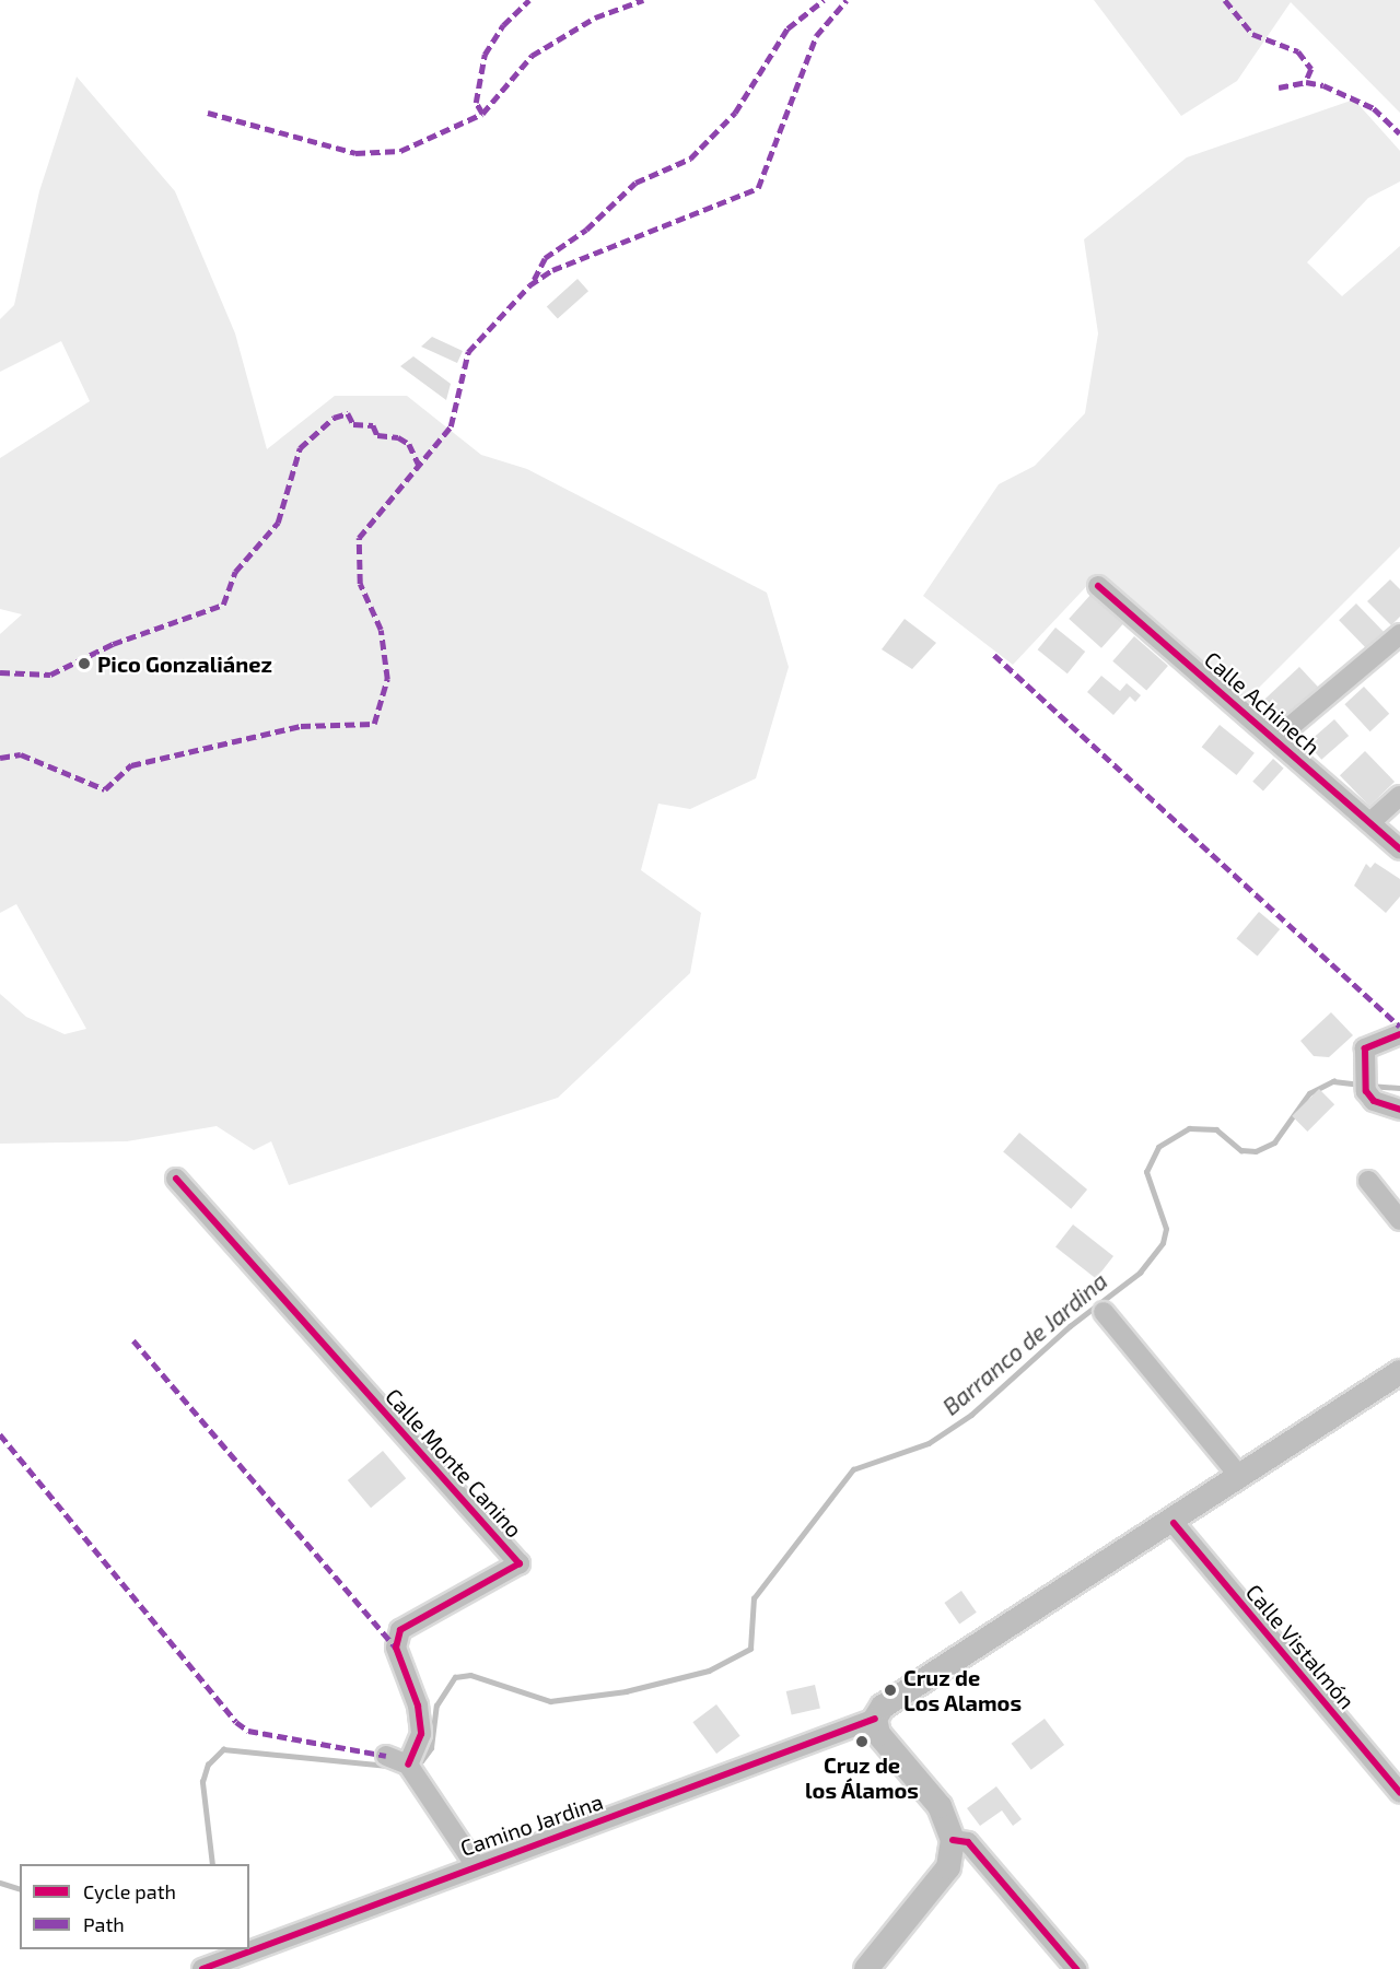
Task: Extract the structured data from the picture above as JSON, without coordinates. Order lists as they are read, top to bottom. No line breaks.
{"streets":{"street":["Calle Achinech","Calle Monte Canino","Calle Vistalmón","Camino Jardina"]},"water":["Barranco de Jardina"],"places":["Pico Gonzaliánez","Cruz de Los Alamos","Cruz de los Álamos"],"legend":["Cycle path","Path"]}
